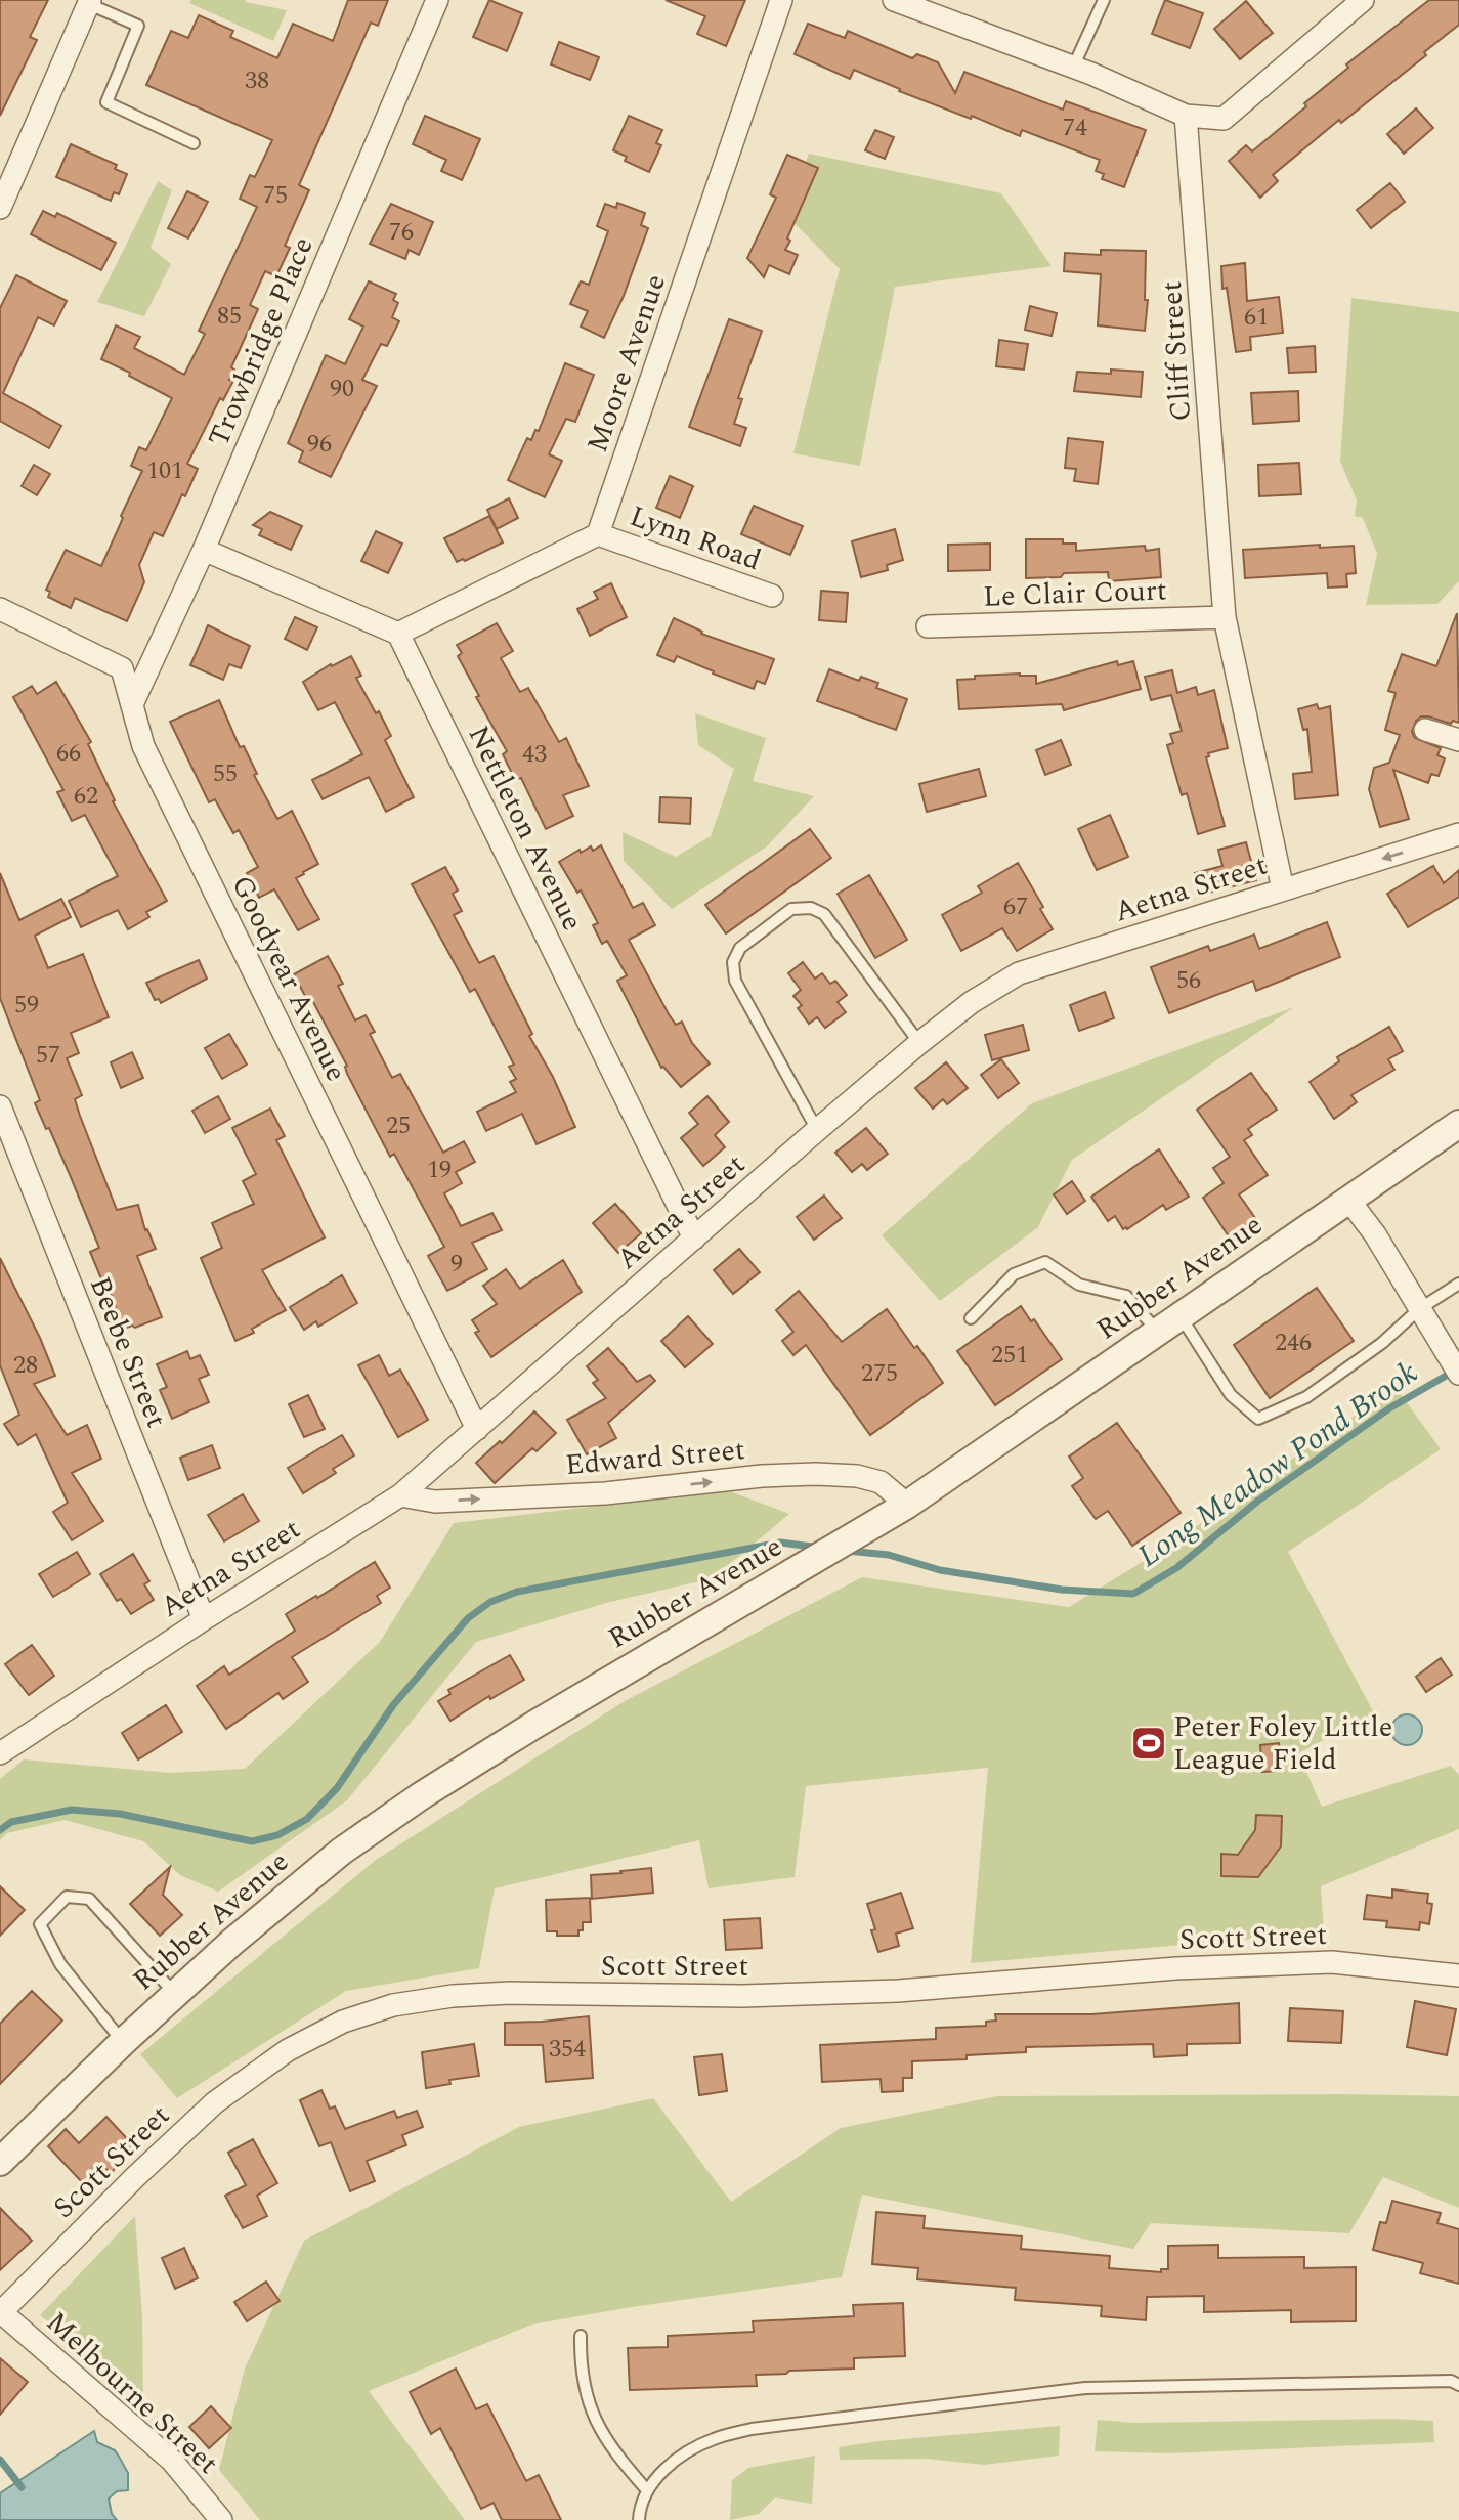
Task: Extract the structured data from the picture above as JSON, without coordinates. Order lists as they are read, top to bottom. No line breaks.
{"streets":{"street":["Trowbridge Place","Cliff Street","Moore Avenue","Lynn Road","Le Clair Court","Nettleton Avenue","Aetna Street","Goodyear Avenue","Rubber Avenue","Beebe Street","Edward Street","Scott Street","Melbourne Street"]},"crossings":[["Trowbridge Place","Goodyear Avenue"],["Cliff Street","Le Clair Court"],["Cliff Street","Aetna Street"],["Moore Avenue","Lynn Road"],["Nettleton Avenue","Aetna Street"],["Aetna Street","Goodyear Avenue"],["Aetna Street","Beebe Street"],["Aetna Street","Edward Street"],["Rubber Avenue","Edward Street"],["Scott Street","Melbourne Street"]],"one_way":["Edward Street"],"water":["Long Meadow Pond Brook"],"places":{"sports":["Peter Foley Little League Field"]},"house_numbers":["38","74","75","76","85","61","90","96","101","66","43","55","62","67","56","59","57","25","19","9","246","251","28","275","354"]}
